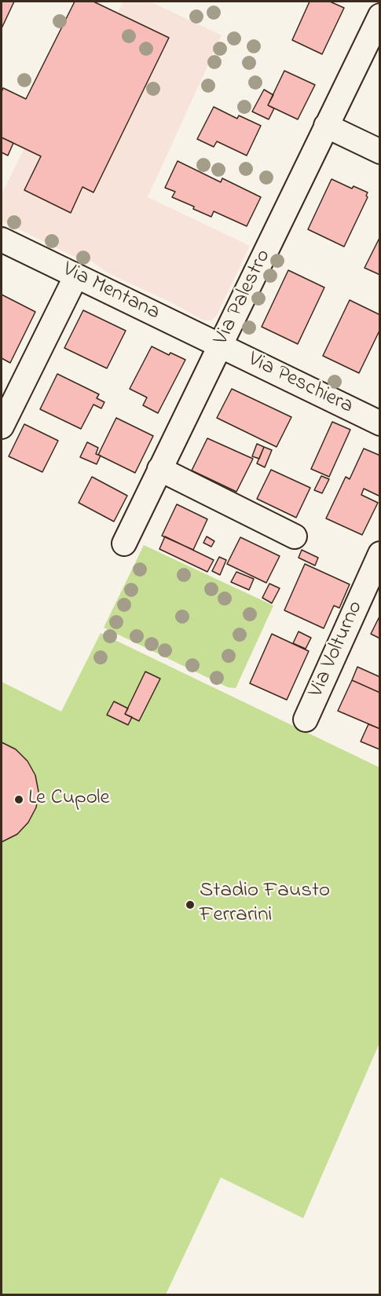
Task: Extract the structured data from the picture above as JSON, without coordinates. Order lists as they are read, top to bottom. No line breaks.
{"streets":{"street":["Via Mentana","Via Palestro","Via Peschiera","Via Volturno"]},"crossings":[["Via Mentana","Via Palestro"],["Via Mentana","Via Peschiera"],["Via Palestro","Via Peschiera"]],"places":["Le Cupole","Stadio Fausto Ferrarini"]}
